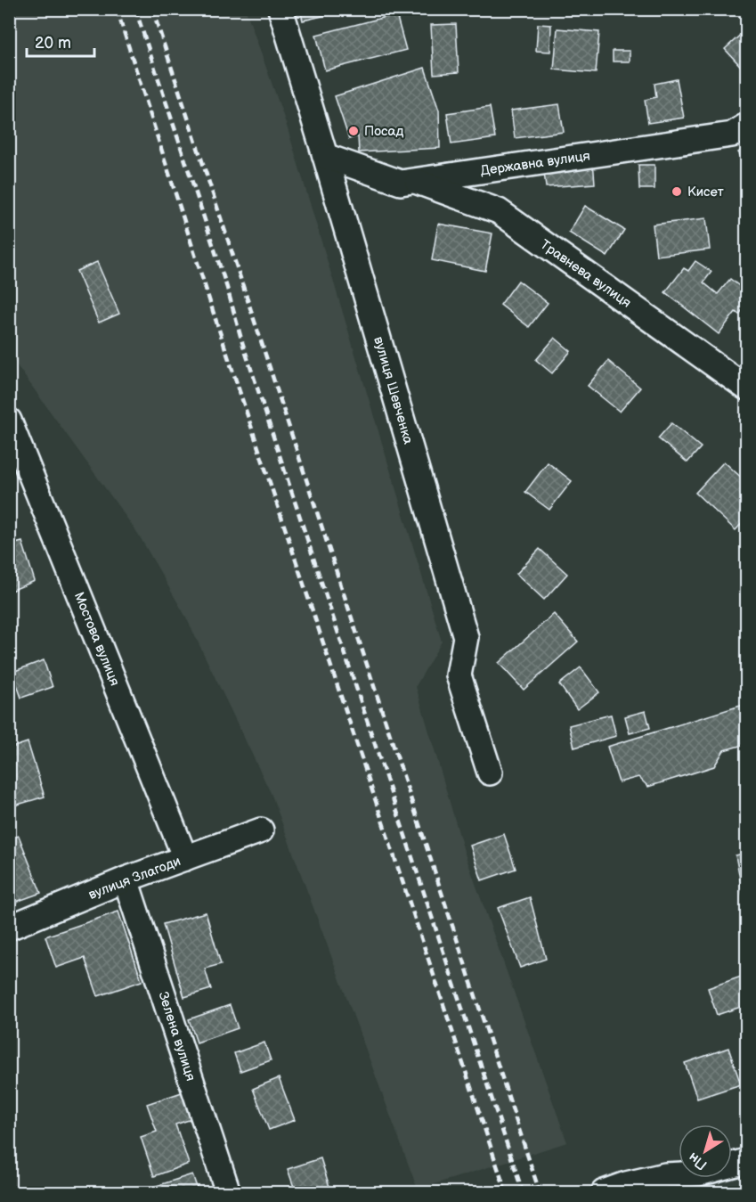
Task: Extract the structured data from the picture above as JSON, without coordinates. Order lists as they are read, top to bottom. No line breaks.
{"streets":{"street":["Державна вулиця","Травнева вулиця","вулиця Шевченка","Мостова вулиця","вулиця Злагоди","Зелена вулиця"]},"crossings":[["Державна вулиця","Травнева вулиця"],["Державна вулиця","вулиця Шевченка"],["Мостова вулиця","вулиця Злагоди"],["вулиця Злагоди","Зелена вулиця"]],"places":["Посад","Кисет"],"scale_bar":"20 m","north":"bottom left"}
